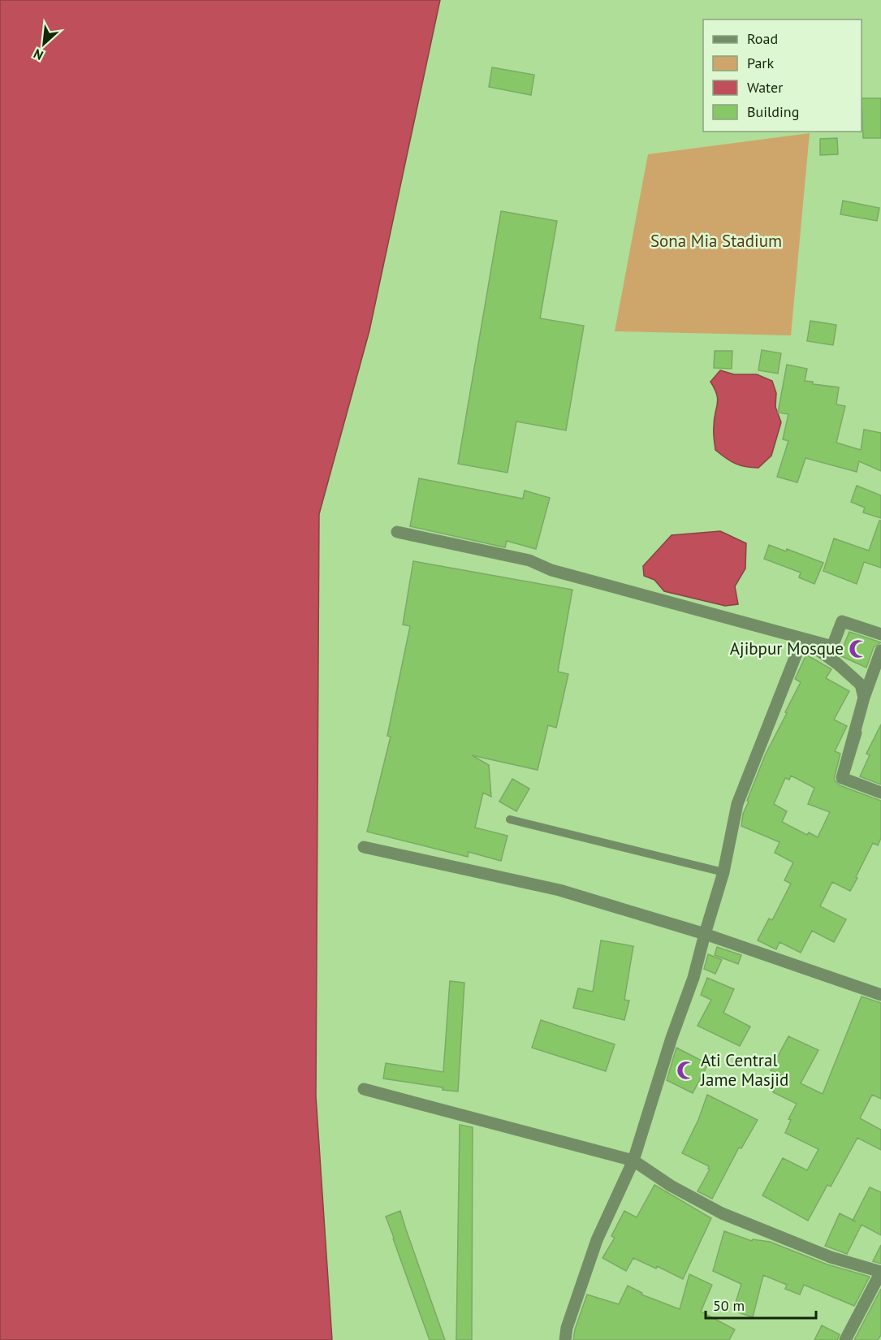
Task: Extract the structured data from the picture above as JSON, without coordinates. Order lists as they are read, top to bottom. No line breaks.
{"parks":["Sona Mia Stadium"],"places":{"mosque":["Ajibpur Mosque","Ati Central Jame Masjid"]},"legend":["Road","Park","Water","Building"],"scale_bar":"50 m","north":"bottom left"}
